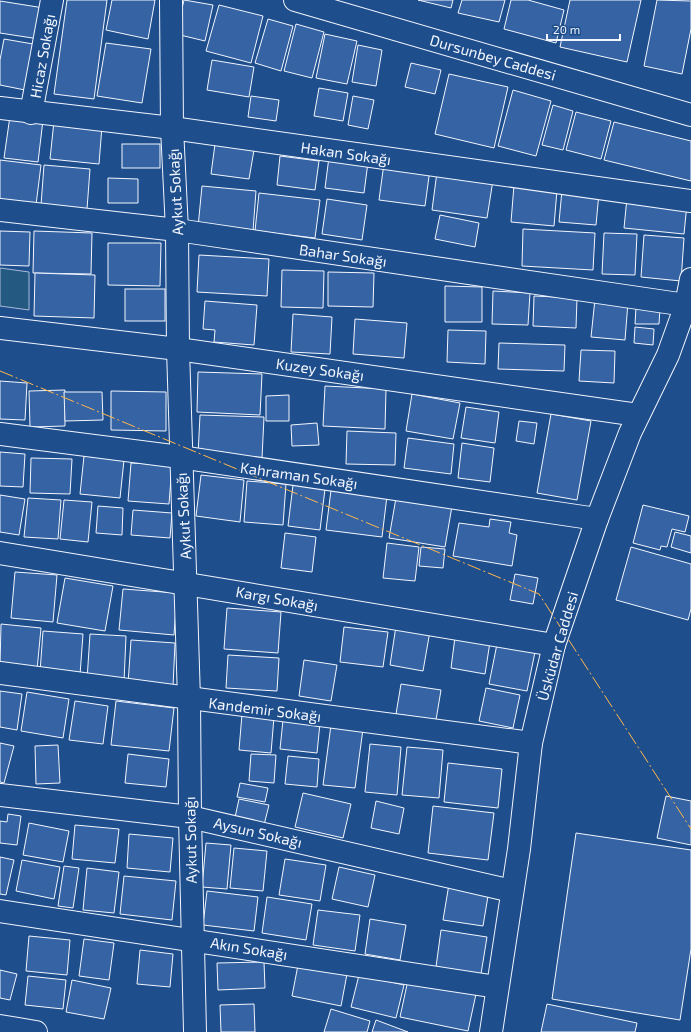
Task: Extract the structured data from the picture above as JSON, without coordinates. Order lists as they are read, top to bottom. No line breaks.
{"streets":{"street":["Hicaz Sokağı","Dursunbey Caddesi","Hakan Sokağı","Aykut Sokağı","Bahar Sokağı","Kuzey Sokağı","Kahraman Sokağı","Kargı Sokağı","Üsküdar Caddesi","Kandemir Sokağı","Aysun Sokağı","Akın Sokağı"]},"crossings":[["Hicaz Sokağı","Hakan Sokağı"],["Hakan Sokağı","Aykut Sokağı"],["Aykut Sokağı","Bahar Sokağı"],["Aykut Sokağı","Kuzey Sokağı"],["Aykut Sokağı","Kahraman Sokağı"],["Aykut Sokağı","Kargı Sokağı"],["Aykut Sokağı","Kandemir Sokağı"],["Aykut Sokağı","Aysun Sokağı"],["Aykut Sokağı","Akın Sokağı"],["Bahar Sokağı","Üsküdar Caddesi"],["Kuzey Sokağı","Üsküdar Caddesi"],["Kahraman Sokağı","Üsküdar Caddesi"],["Kargı Sokağı","Üsküdar Caddesi"],["Üsküdar Caddesi","Kandemir Sokağı"],["Üsküdar Caddesi","Aysun Sokağı"],["Üsküdar Caddesi","Akın Sokağı"]],"scale_bar":"20 m"}
